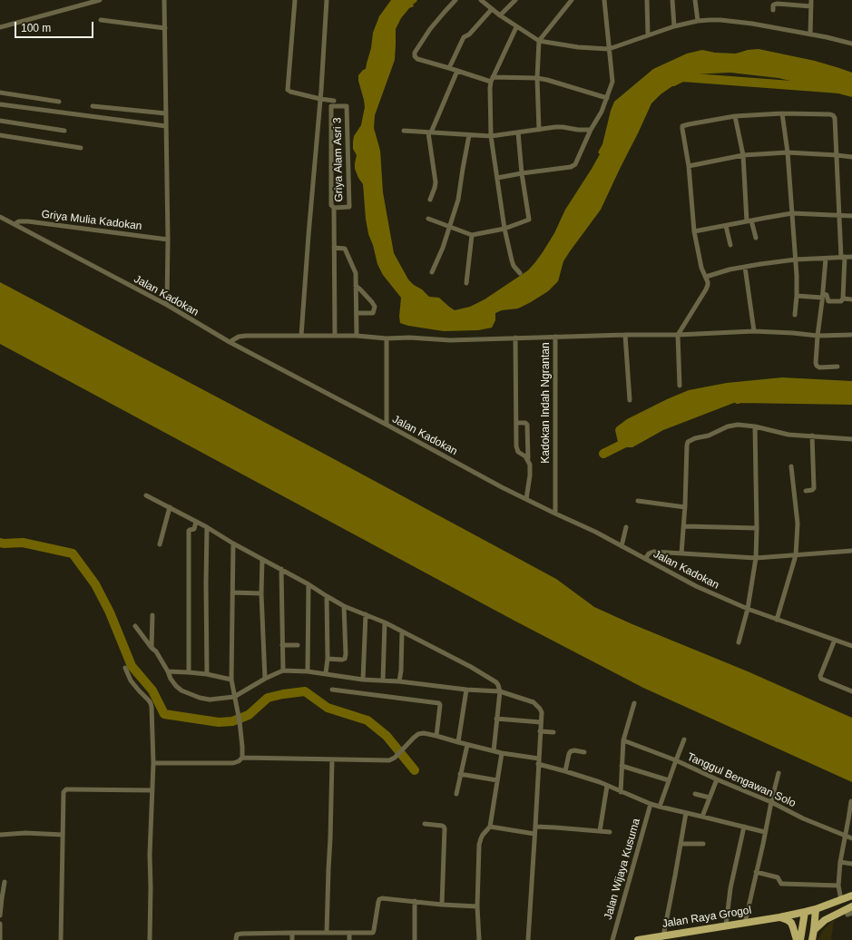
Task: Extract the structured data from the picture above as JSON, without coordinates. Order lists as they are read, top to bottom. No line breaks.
{"streets":{"main road":["Jalan Raya Grogol"],"street":["Griya Alam Asri 3","Griya Mulia Kadokan","Jalan Kadokan","Kadokan Indah Ngrantan","Tanggul Bengawan Solo","Jalan Wijaya Kusuma"]},"crossings":[["Griya Mulia Kadokan","Jalan Kadokan"],["Jalan Kadokan","Kadokan Indah Ngrantan"]],"scale_bar":"100 m"}
